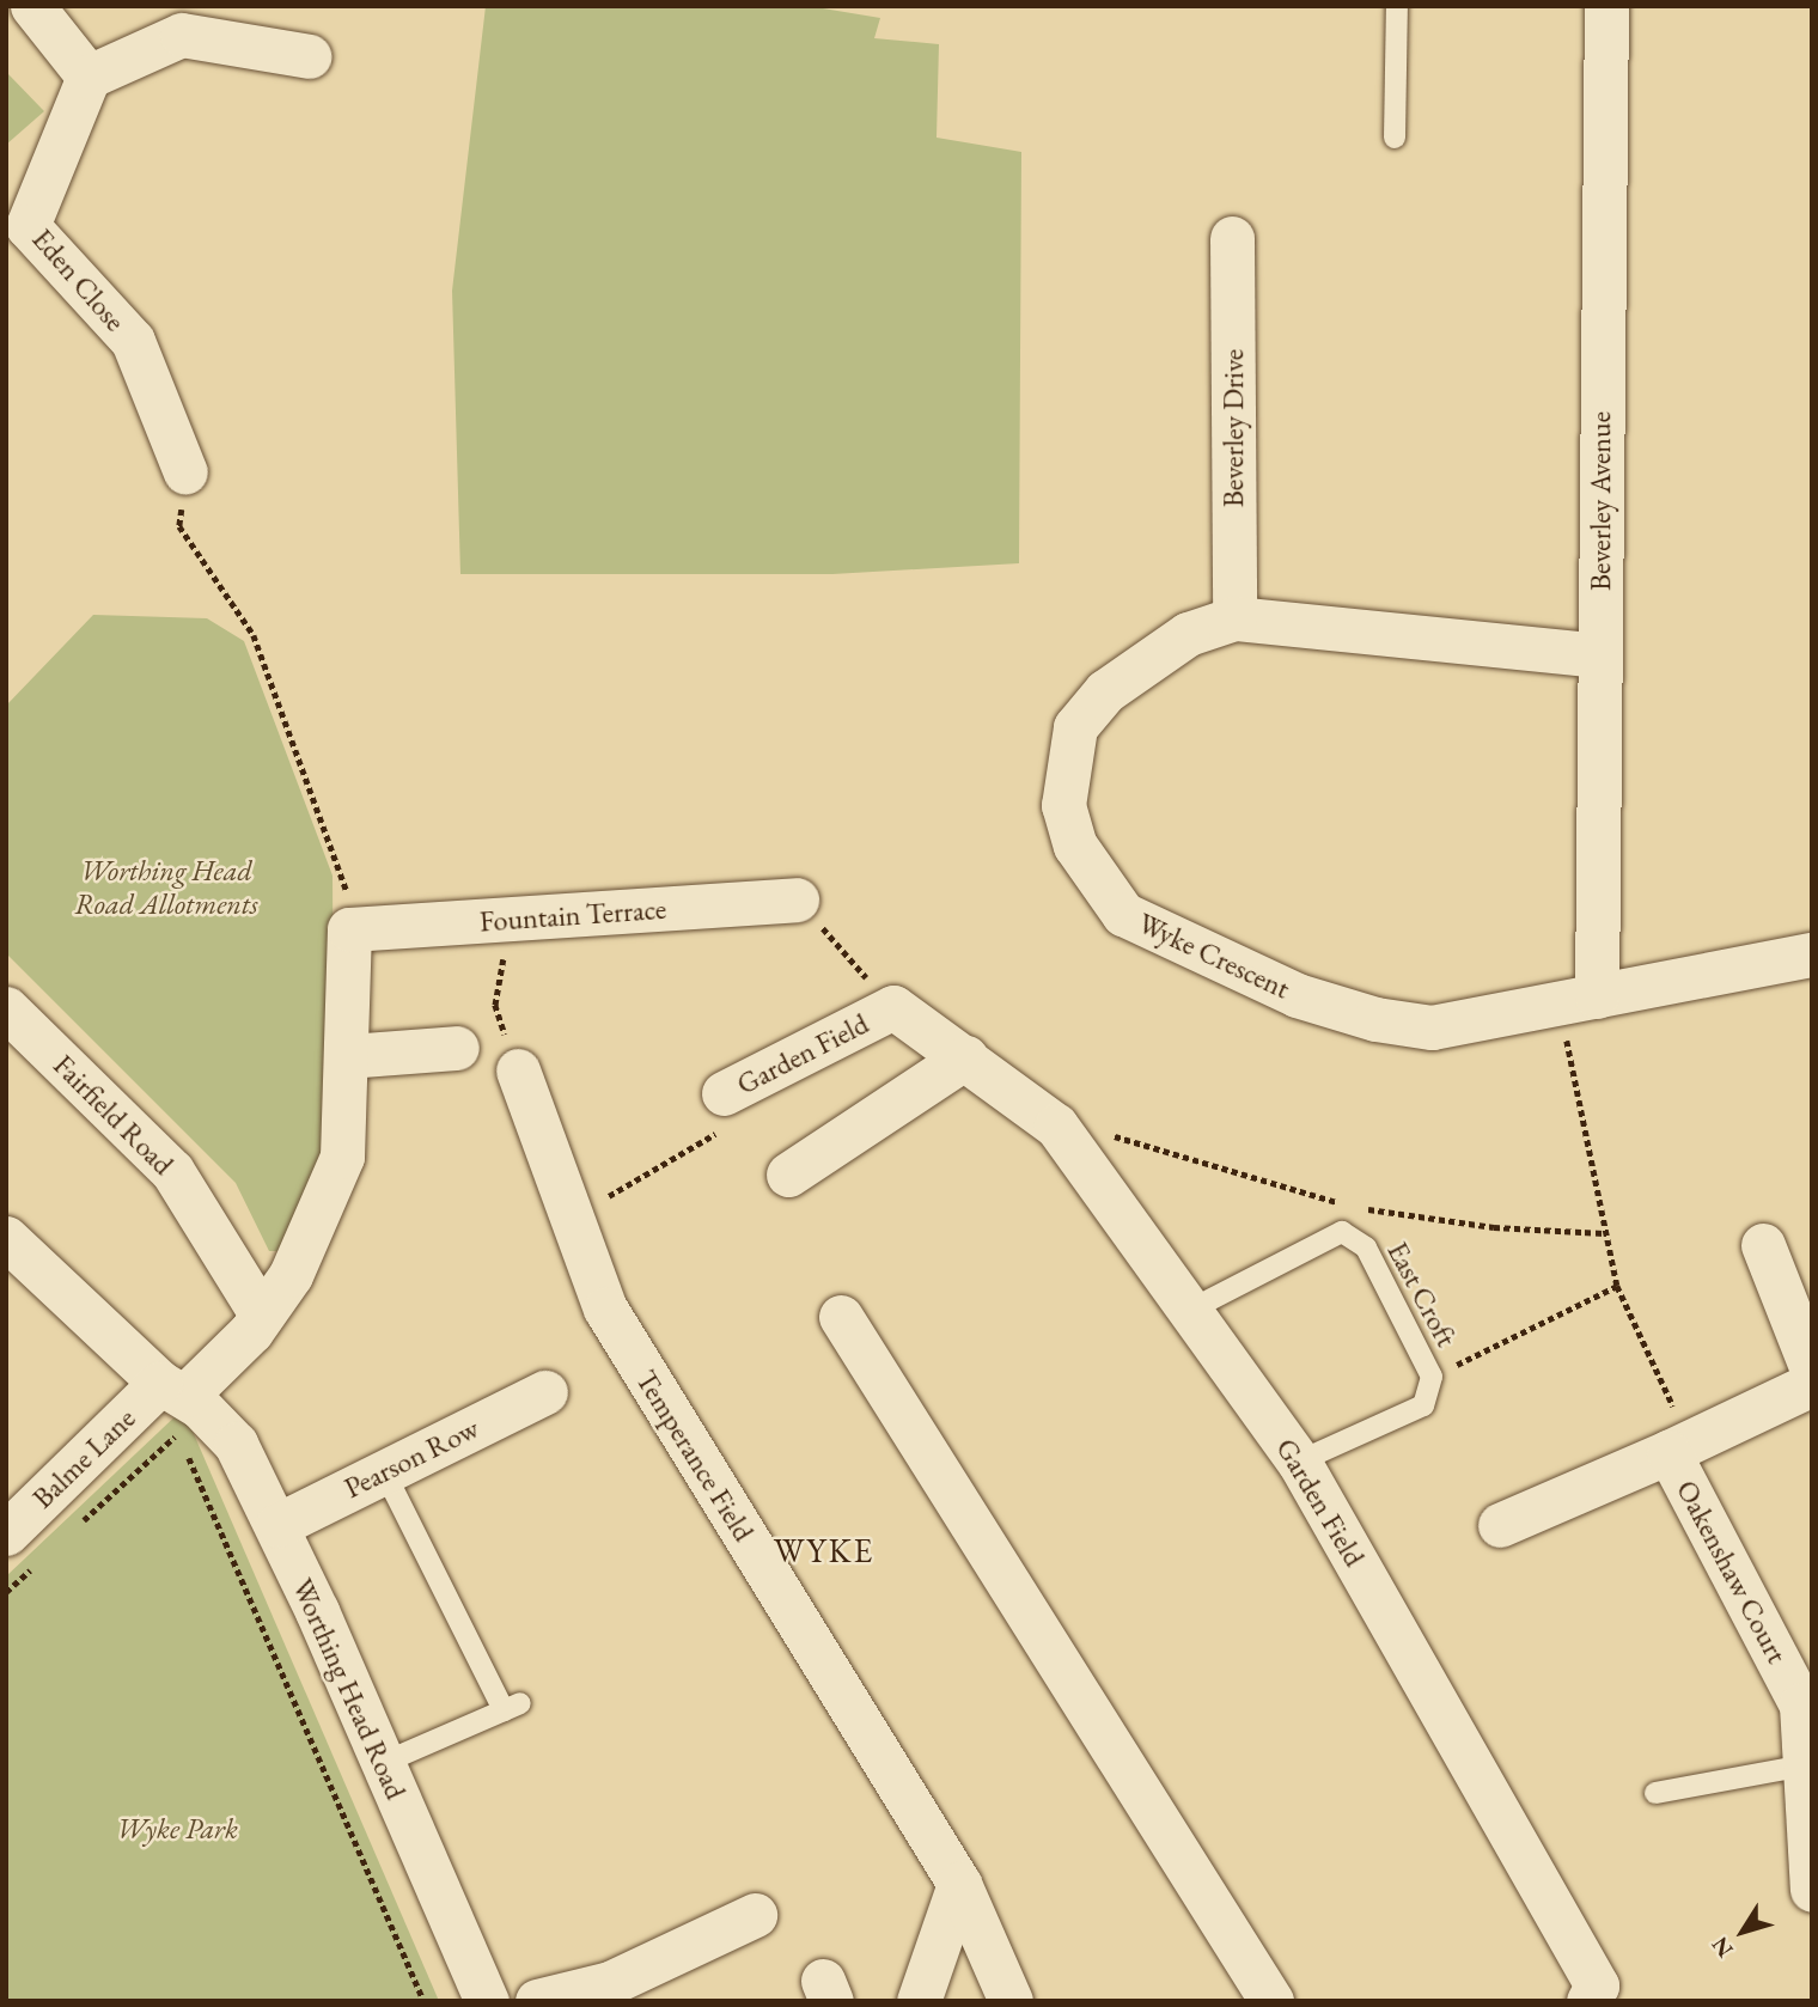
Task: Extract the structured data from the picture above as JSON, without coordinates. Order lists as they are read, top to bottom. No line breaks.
{"streets":{"street":["Eden Close","Beverley Drive","Beverley Avenue","Fountain Terrace","Wyke Crescent","Garden Field","Fairfield Road","Temperance Field","Balme Lane","Pearson Row","Oakenshaw Court","Worthing Head Road"],"lane":["East Croft"]},"crossings":[["Beverley Drive","Wyke Crescent"],["Beverley Avenue","Wyke Crescent"],["Garden Field","East Croft"],["Balme Lane","Worthing Head Road"],["Pearson Row","Worthing Head Road"]],"districts":["WYKE"],"parks":["Worthing Head Road Allotments","Wyke Park"],"north":"bottom left"}
